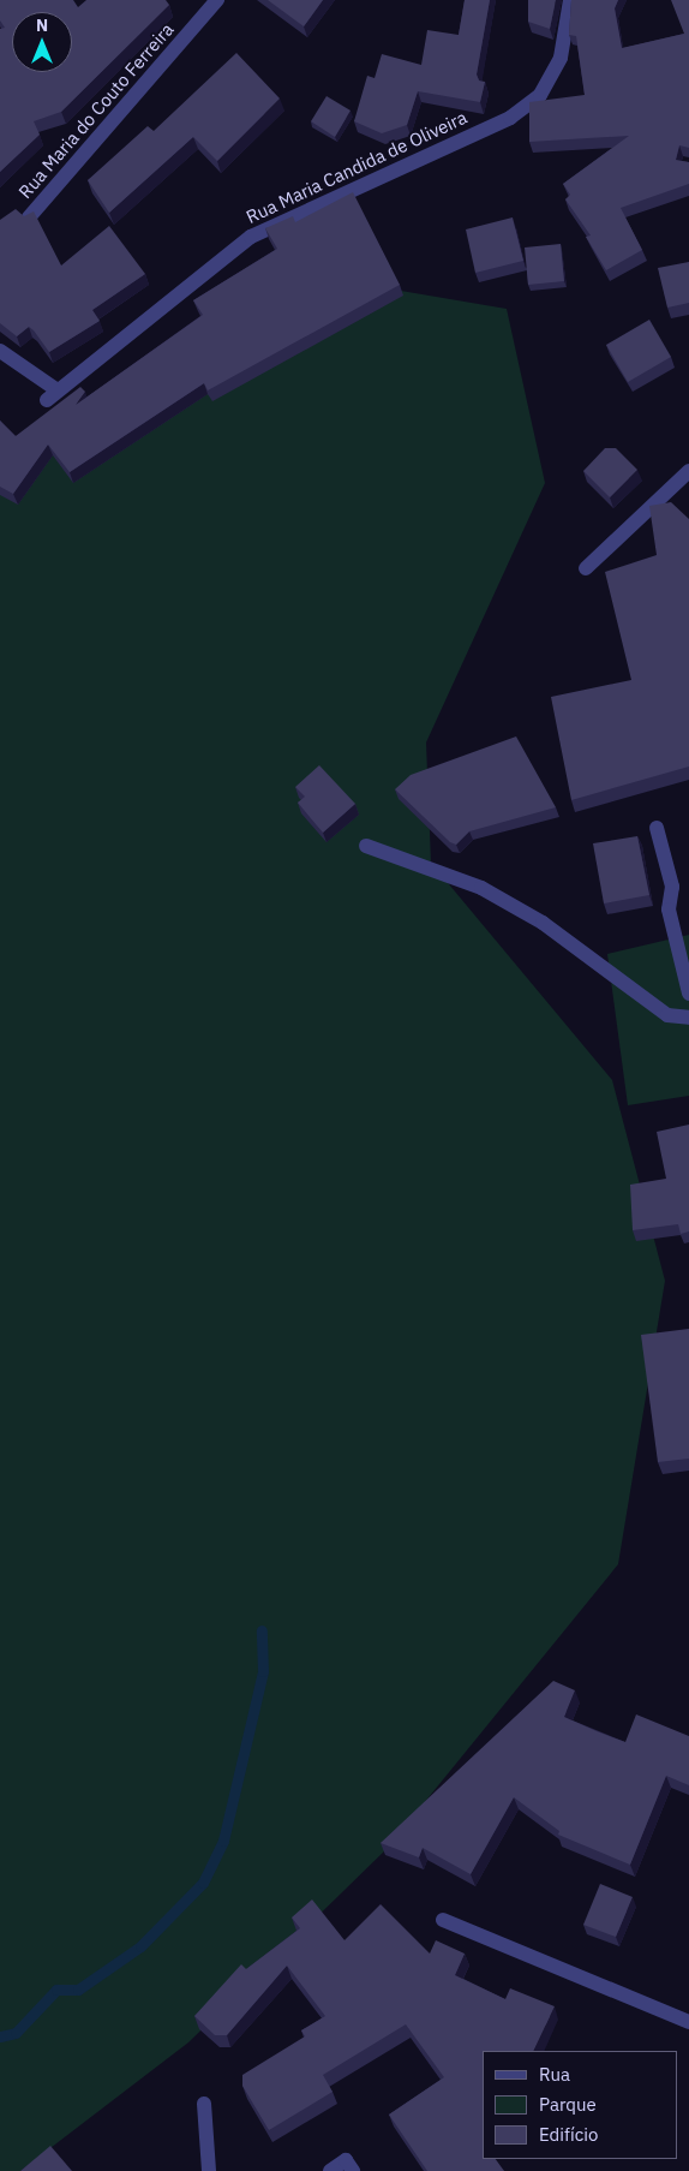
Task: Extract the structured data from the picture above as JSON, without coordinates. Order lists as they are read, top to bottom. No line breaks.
{"streets":{"street":["Rua Maria do Couto Ferreira","Rua Maria Candida de Oliveira"]},"legend":["Rua","Parque","Edifício"],"north":"top"}
